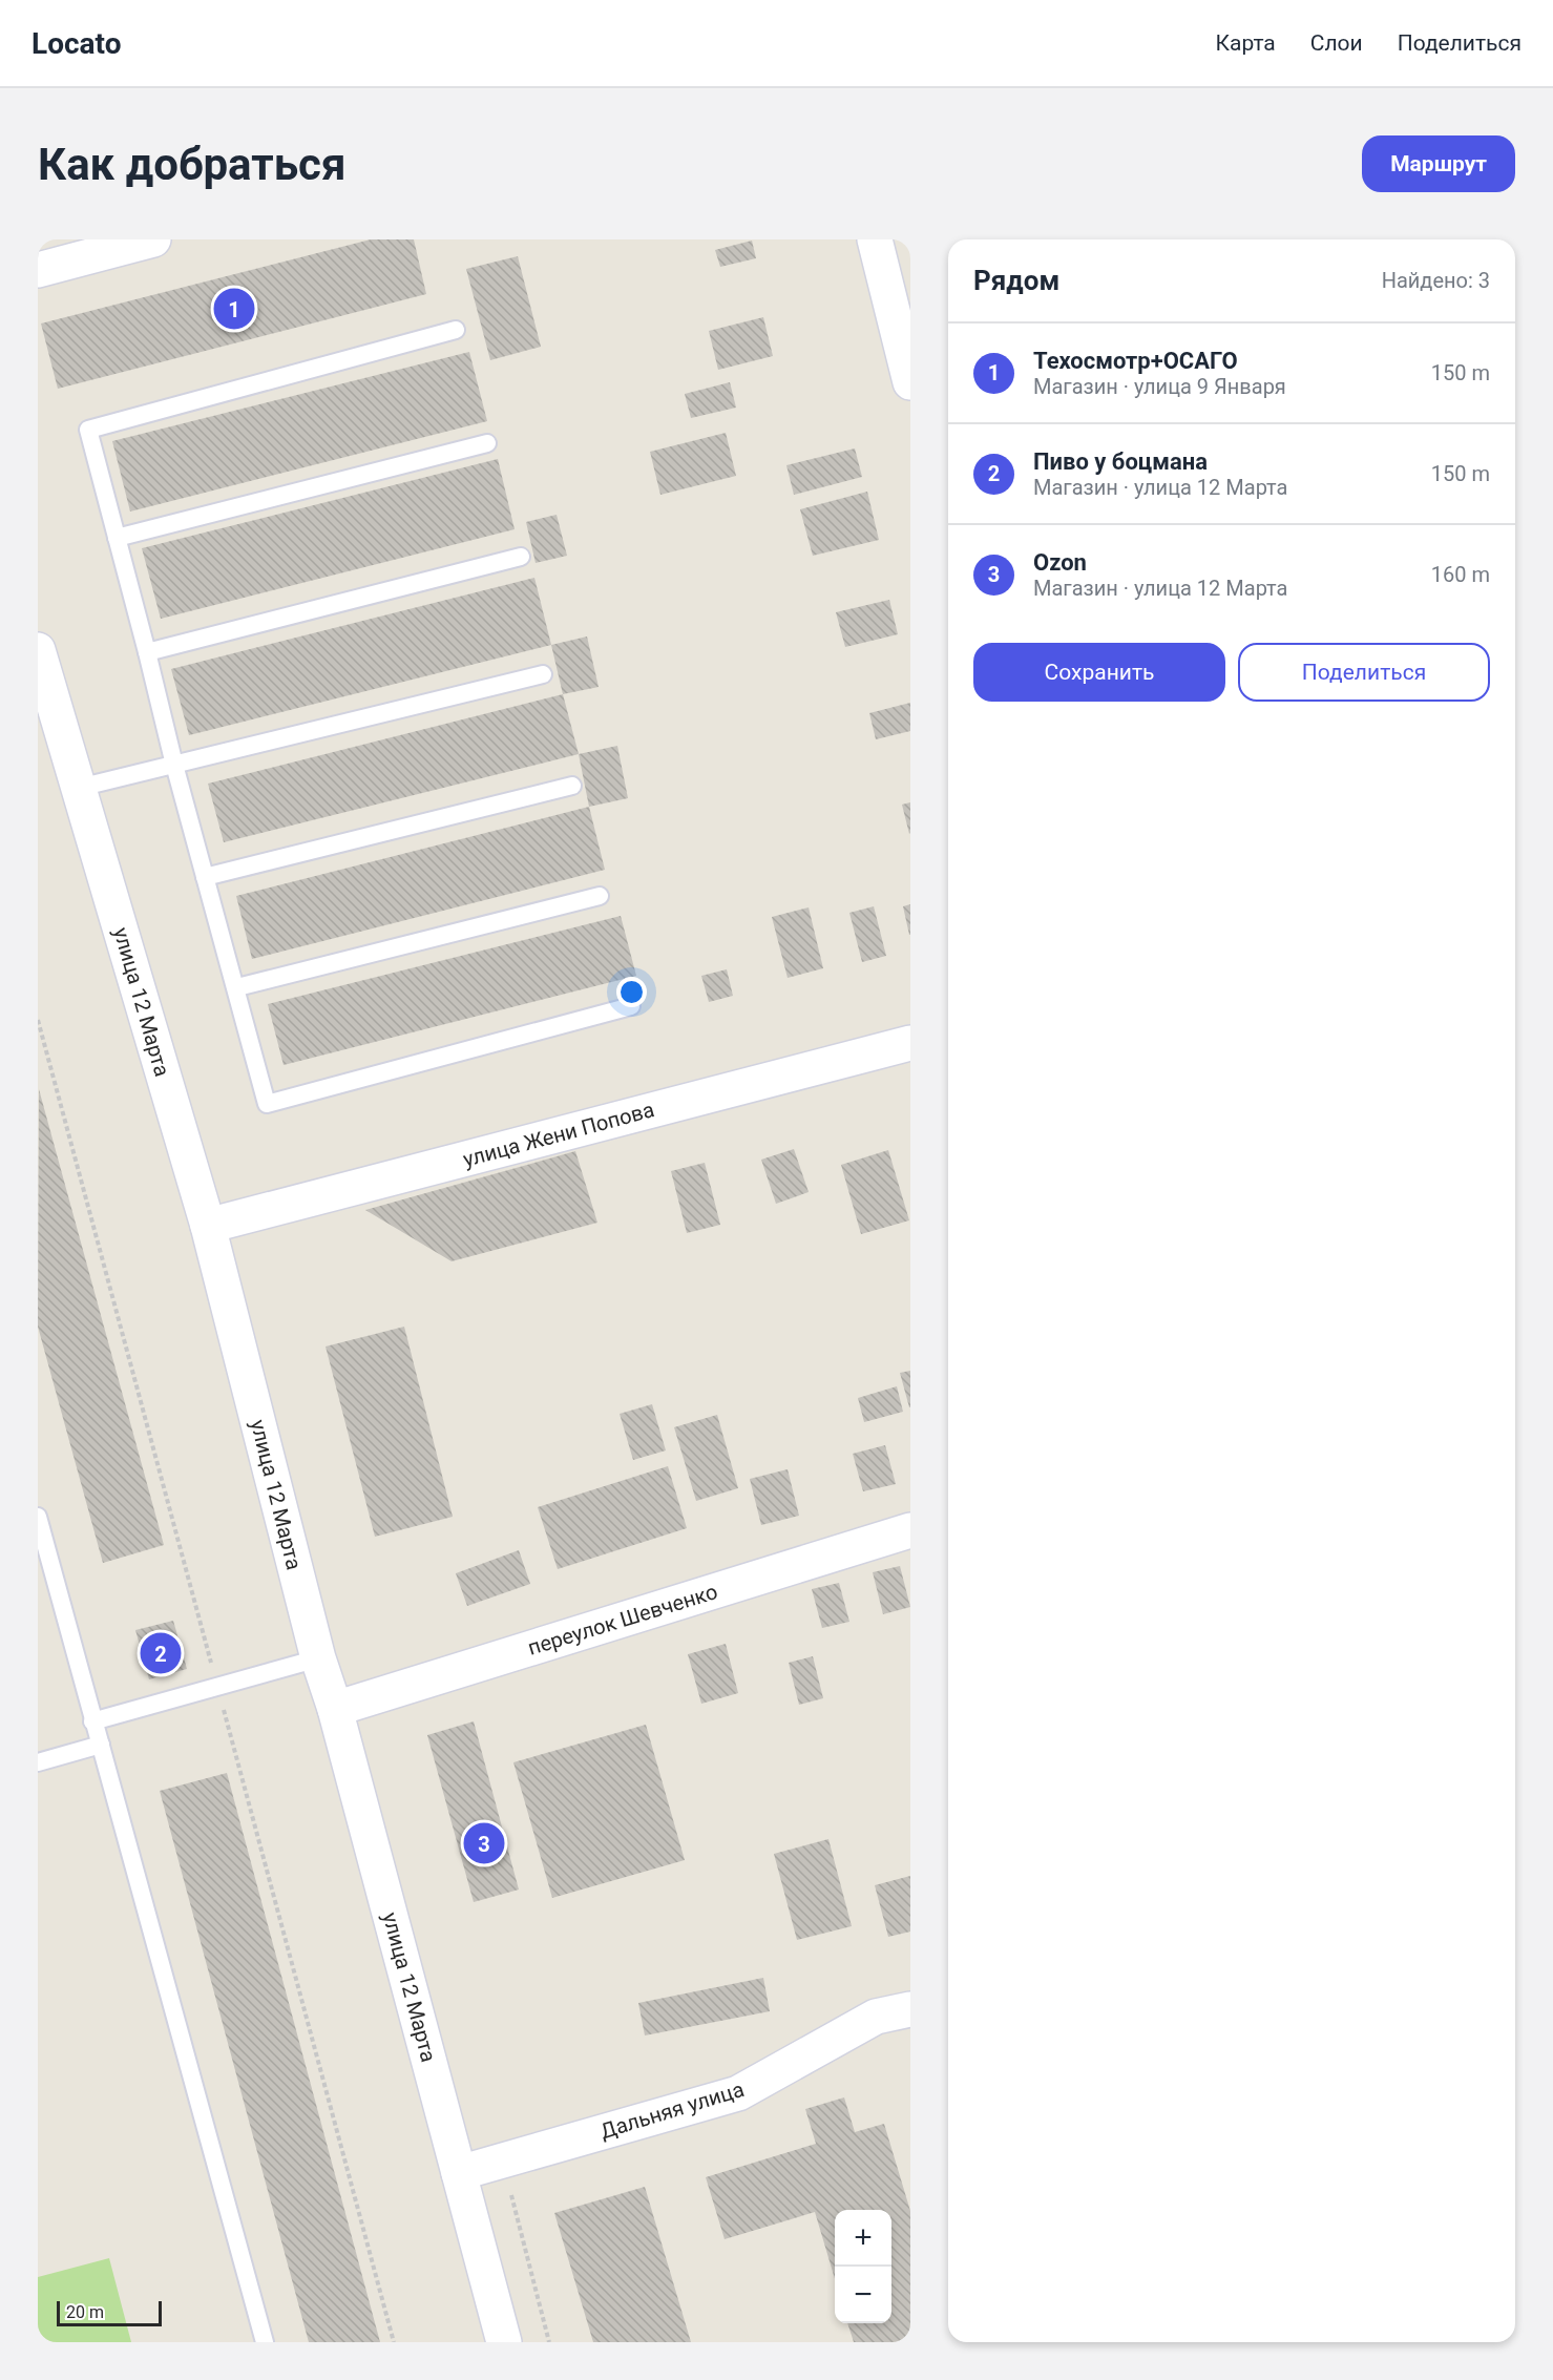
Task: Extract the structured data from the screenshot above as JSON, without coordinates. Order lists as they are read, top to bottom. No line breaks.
{"streets":{"street":["улица 12 Марта","улица Жени Попова","переулок Шевченко","Дальняя улица"]},"crossings":[["улица 12 Марта","улица Жени Попова"],["улица 12 Марта","переулок Шевченко"],["улица 12 Марта","Дальняя улица"]],"scale_bar":"20 m","page":{"header":"Locato","nav":["Карта","Слои","Поделиться"],"buttons":["Маршрут",["Сохранить","Поделиться"]],"title":"Как добраться","heading":["Рядом","Найдено: 3"],"pins":["1","2","3"],"list":[{"mark":"1","name":"Техосмотр+ОСАГО","note":"Магазин · улица 9 Января","value":"150 m"},{"mark":"2","name":"Пиво у боцмана","note":"Магазин · улица 12 Марта","value":"150 m"},{"mark":"3","name":"Ozon","note":"Магазин · улица 12 Марта","value":"160 m"}],"map_buttons":["+","−"],"scale":"20 m"}}
